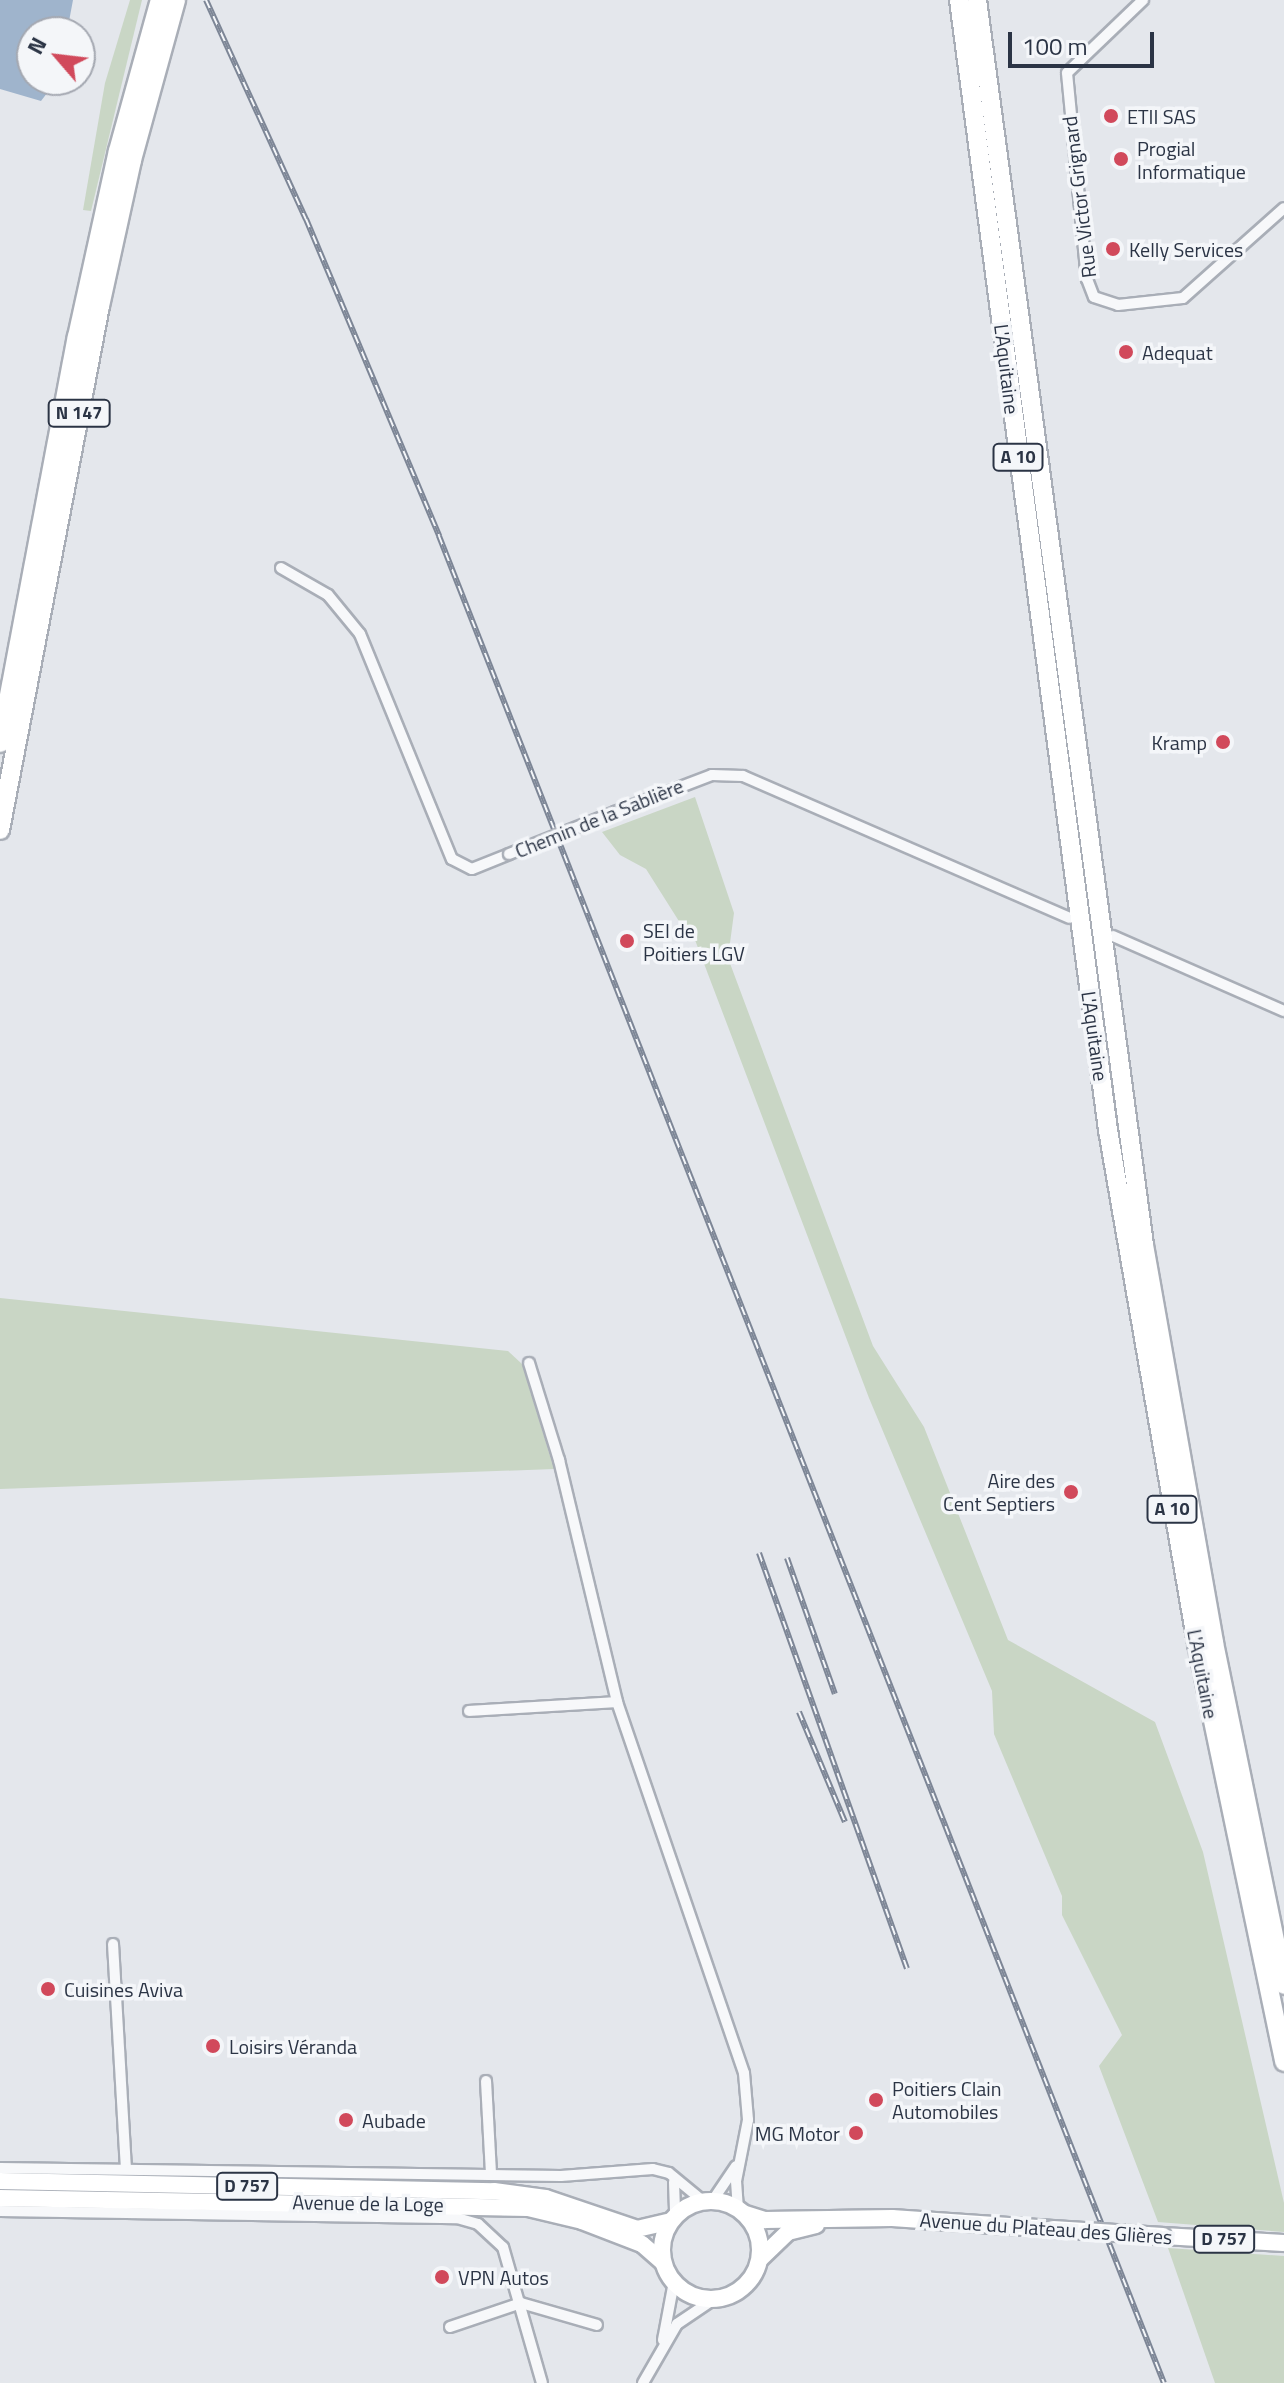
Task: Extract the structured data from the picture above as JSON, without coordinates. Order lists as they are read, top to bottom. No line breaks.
{"streets":{"highway":["L'Aquitaine","N 147","A 10"],"main road":["D 757","Avenue de la Loge","Avenue du Plateau des Glières"],"street":["Rue Victor Grignard","Chemin de la Sablière"]},"crossings":[["D 757","Avenue de la Loge"],["D 757","Avenue du Plateau des Glières"]],"places":["ETII SAS","Progial Informatique","Kelly Services","Adequat","Kramp","SEI de Poitiers LGV","Aire des Cent Septiers","Cuisines Aviva","Loisirs Véranda","Poitiers Clain Automobiles","Aubade","MG Motor","VPN Autos"],"scale_bar":"100 m","north":"top left"}
